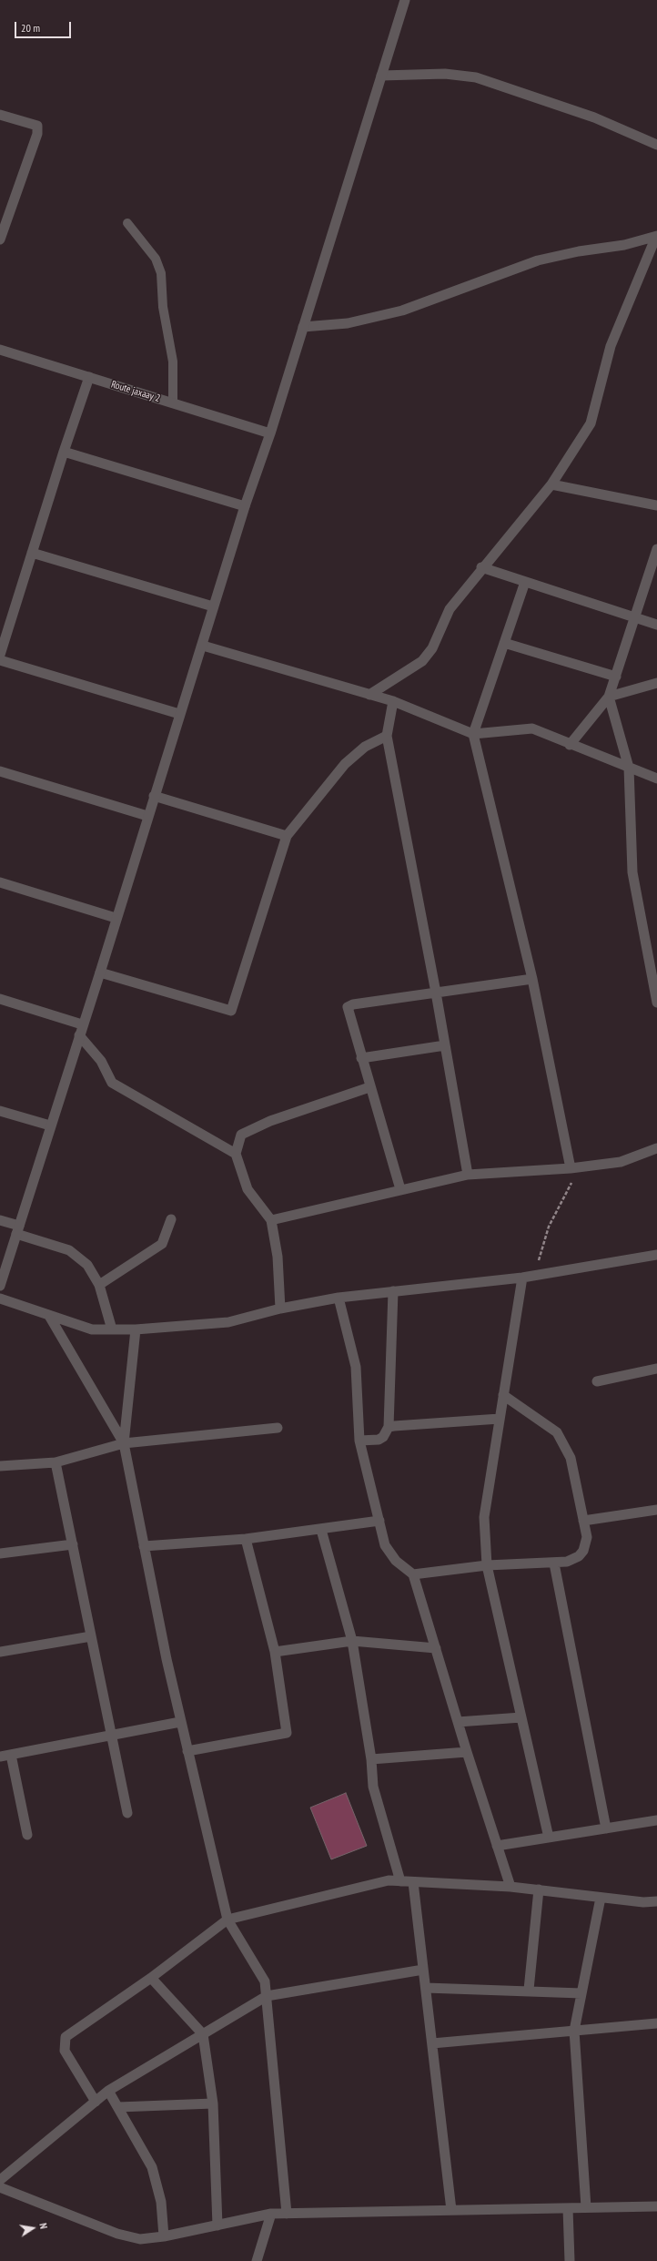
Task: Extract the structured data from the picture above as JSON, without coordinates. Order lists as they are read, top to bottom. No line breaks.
{"streets":{"street":["Route jaxaay 2"]},"scale_bar":"20 m","north":"right"}
